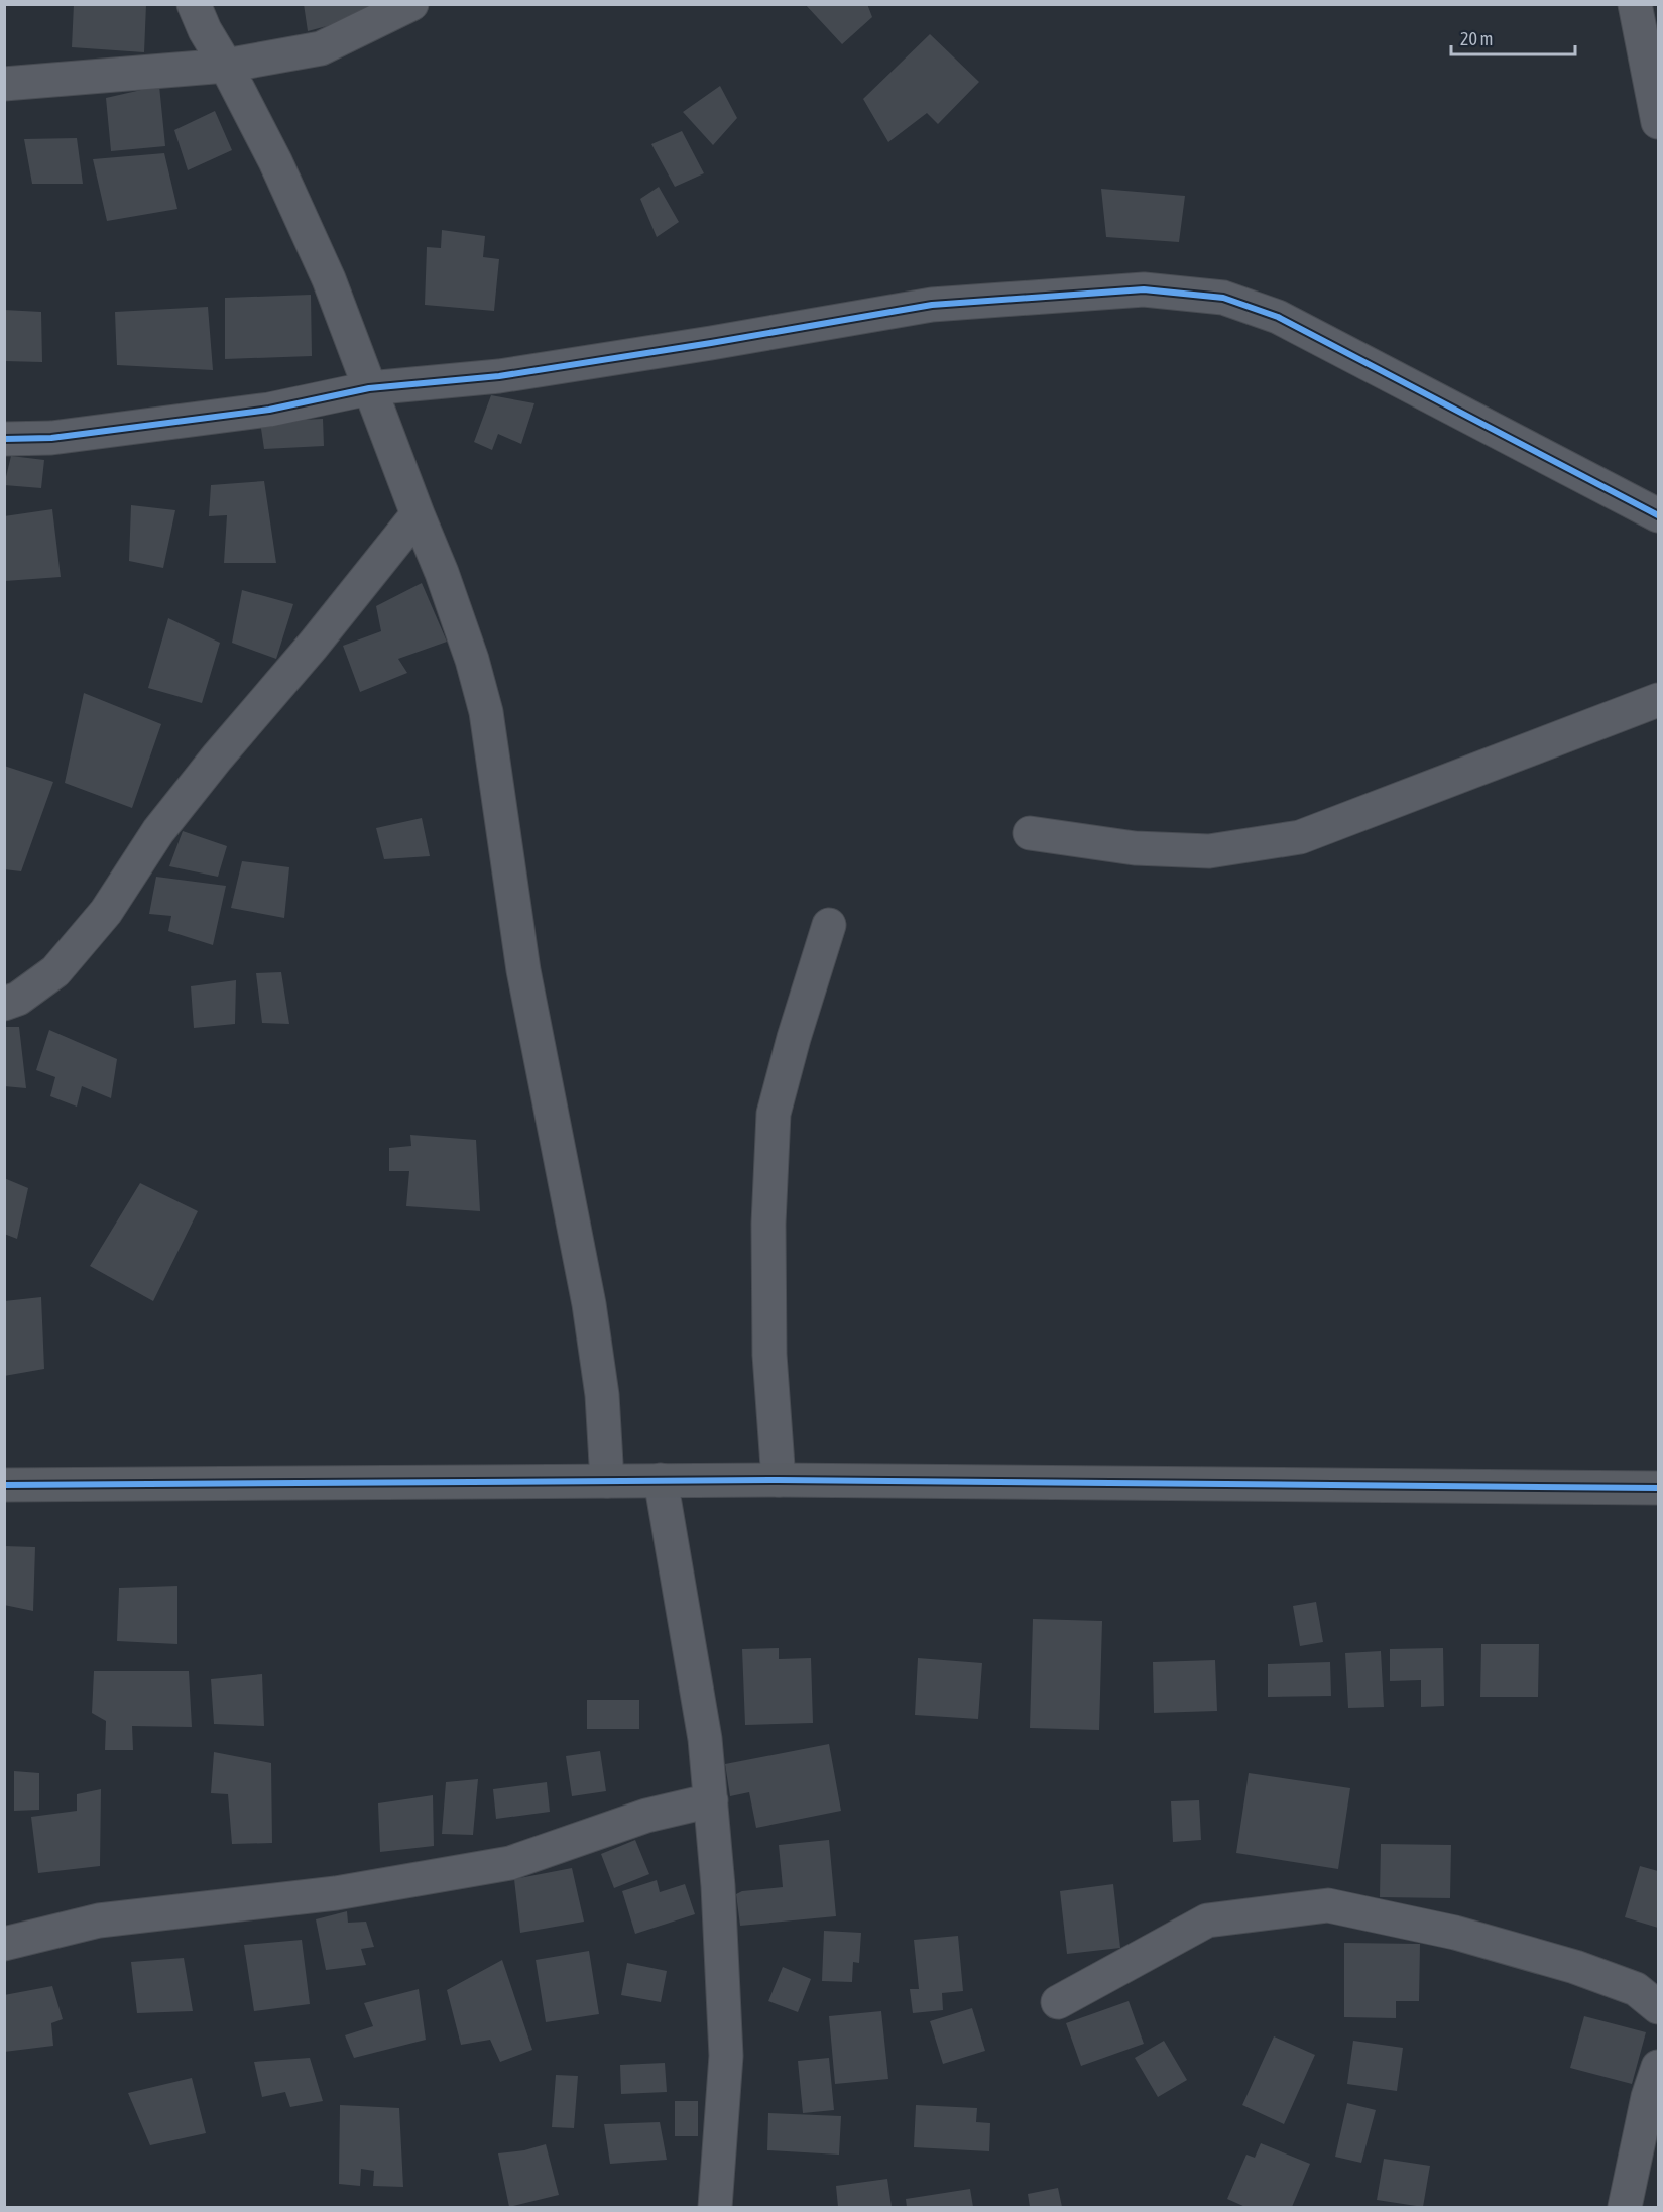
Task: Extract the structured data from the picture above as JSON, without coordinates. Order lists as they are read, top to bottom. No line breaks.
{"scale_bar":"20 m"}
